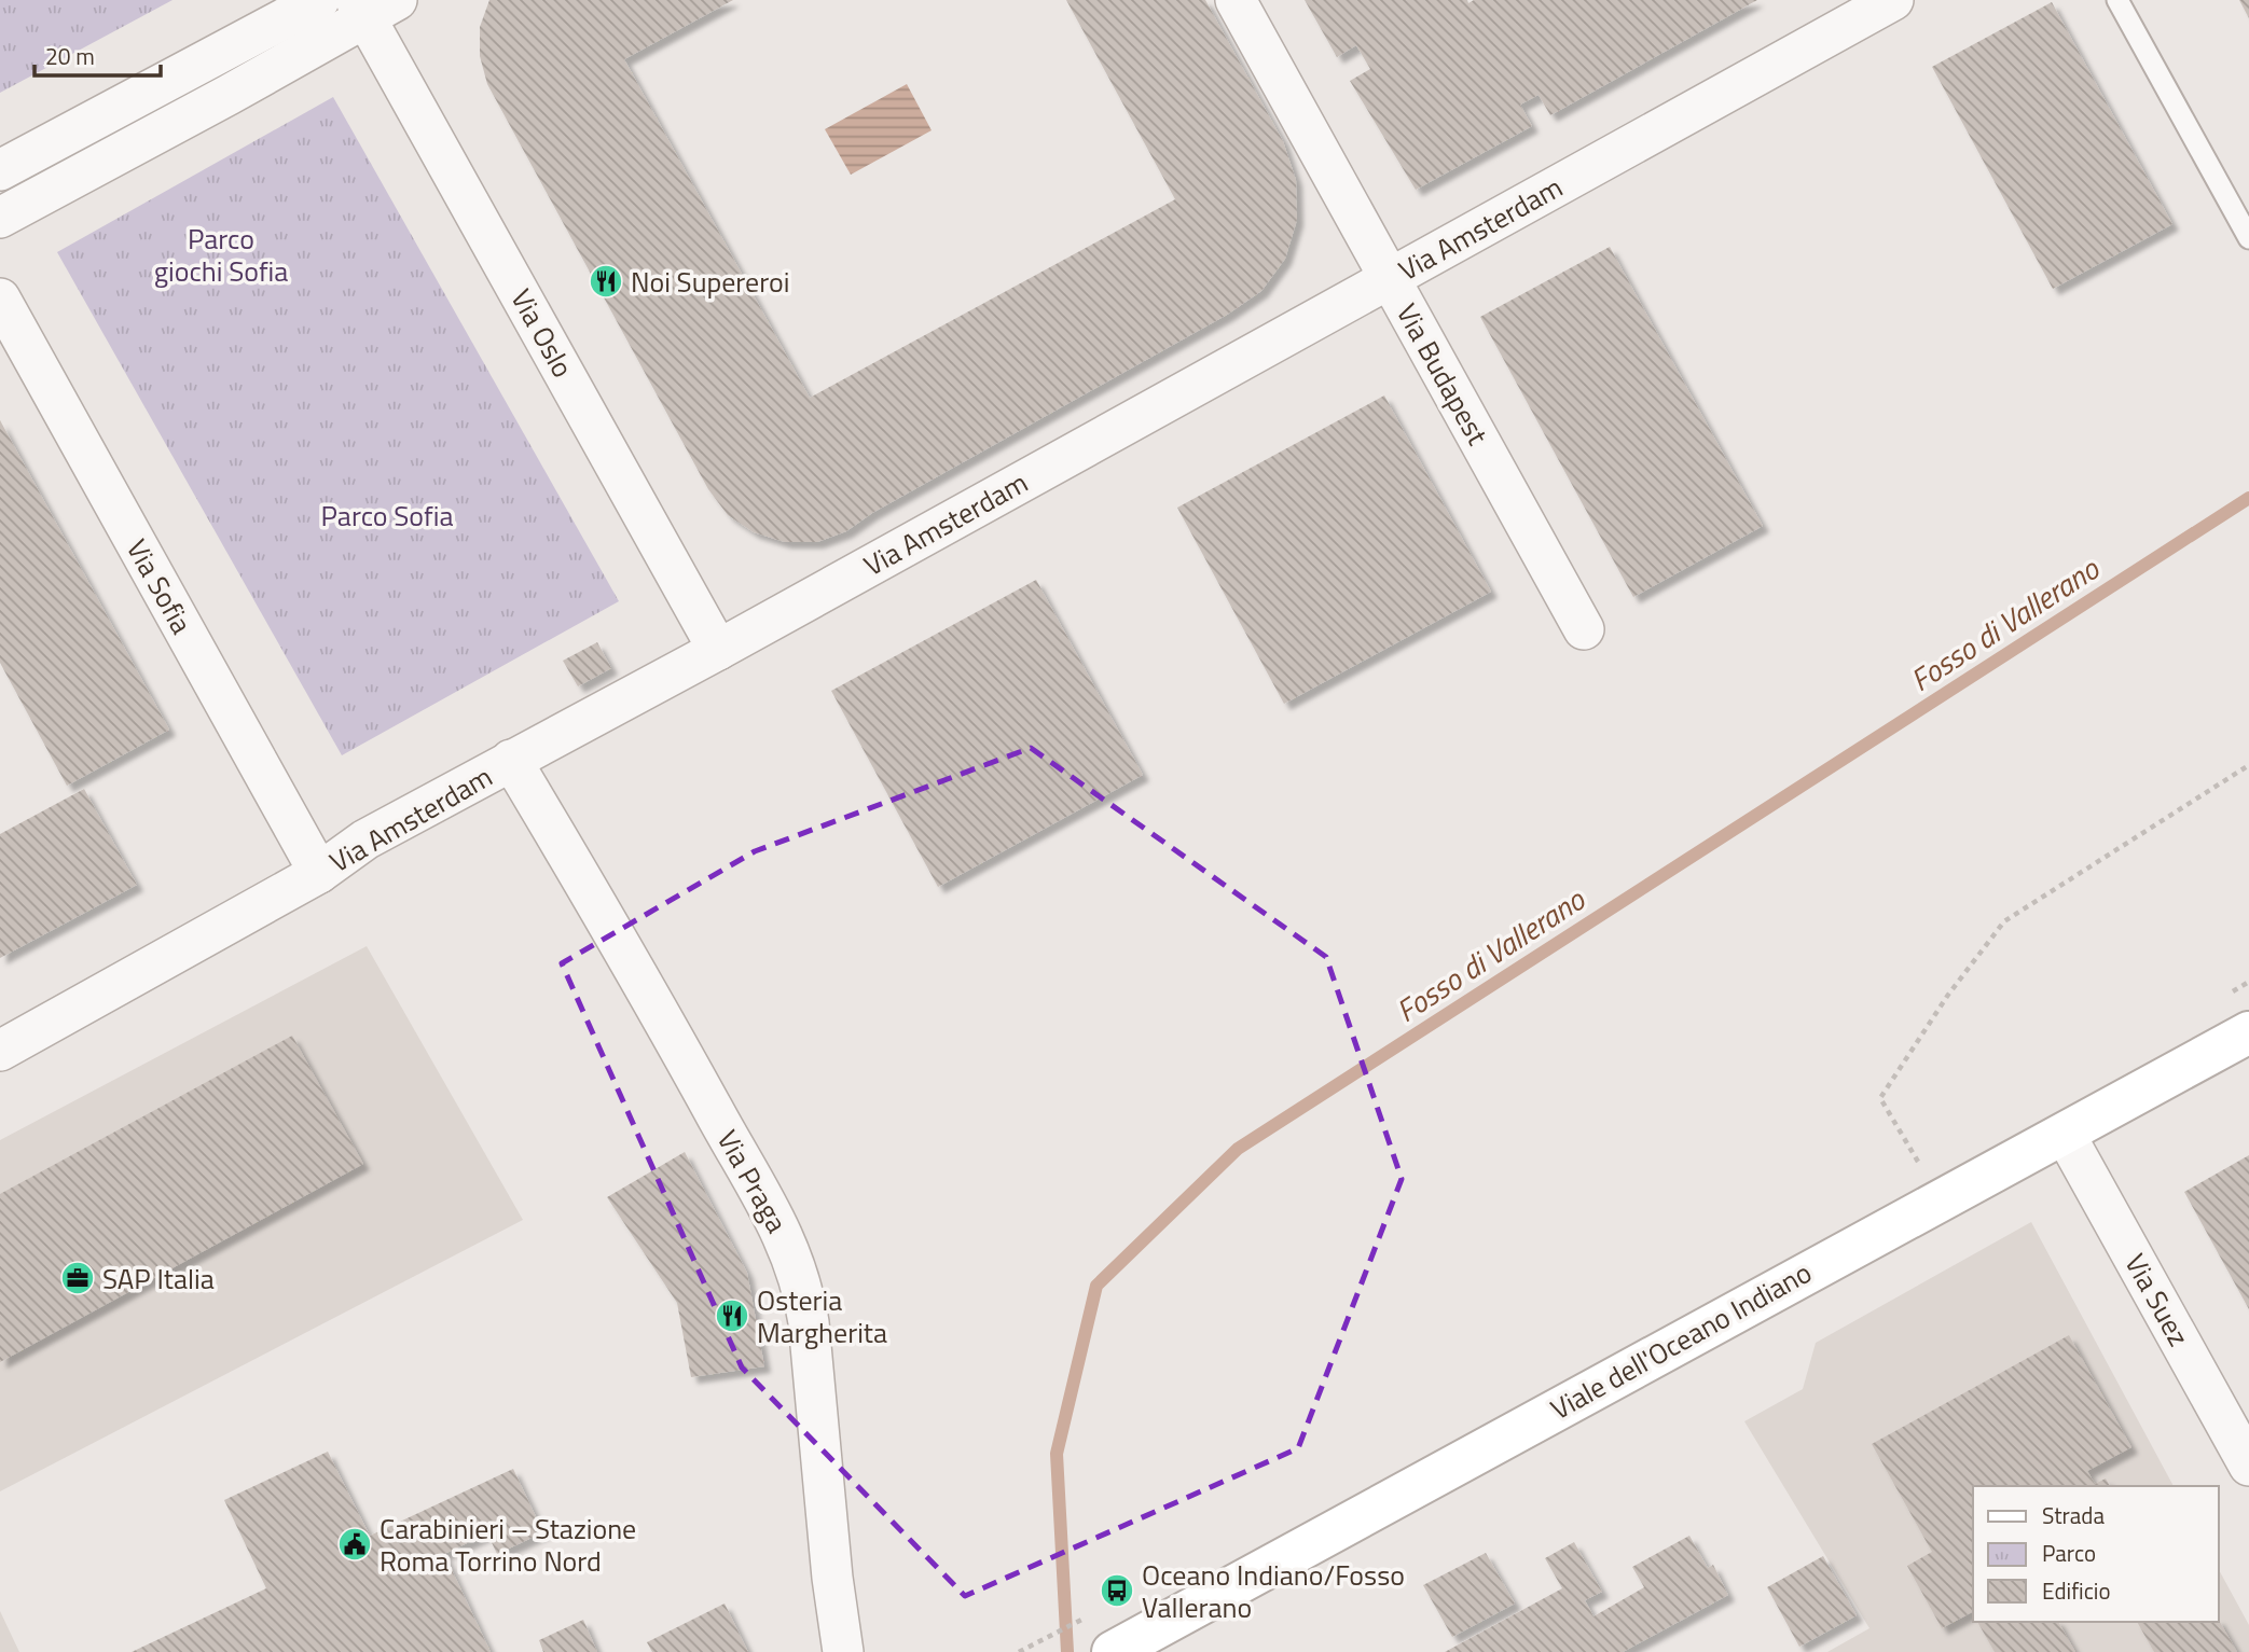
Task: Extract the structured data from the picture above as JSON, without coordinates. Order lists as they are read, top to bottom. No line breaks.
{"streets":{"street":["Via Amsterdam","Via Oslo","Via Budapest","Via Sofia","Via Praga","Via Suez","Viale dell'Oceano Indiano"]},"crossings":[["Via Amsterdam","Via Oslo"],["Via Amsterdam","Via Budapest"],["Via Amsterdam","Via Sofia"],["Via Amsterdam","Via Praga"],["Via Suez","Viale dell'Oceano Indiano"]],"water":["Fosso di Vallerano"],"parks":["Parco giochi Sofia","Parco Sofia"],"places":{"restaurant":["Noi Supereroi","Osteria Margherita"],"office":["SAP Italia"],"public building":["Carabinieri – Stazione Roma Torrino Nord"],"bus stop":["Oceano Indiano/Fosso Vallerano"]},"legend":["Strada","Parco","Edificio"],"scale_bar":"20 m"}
